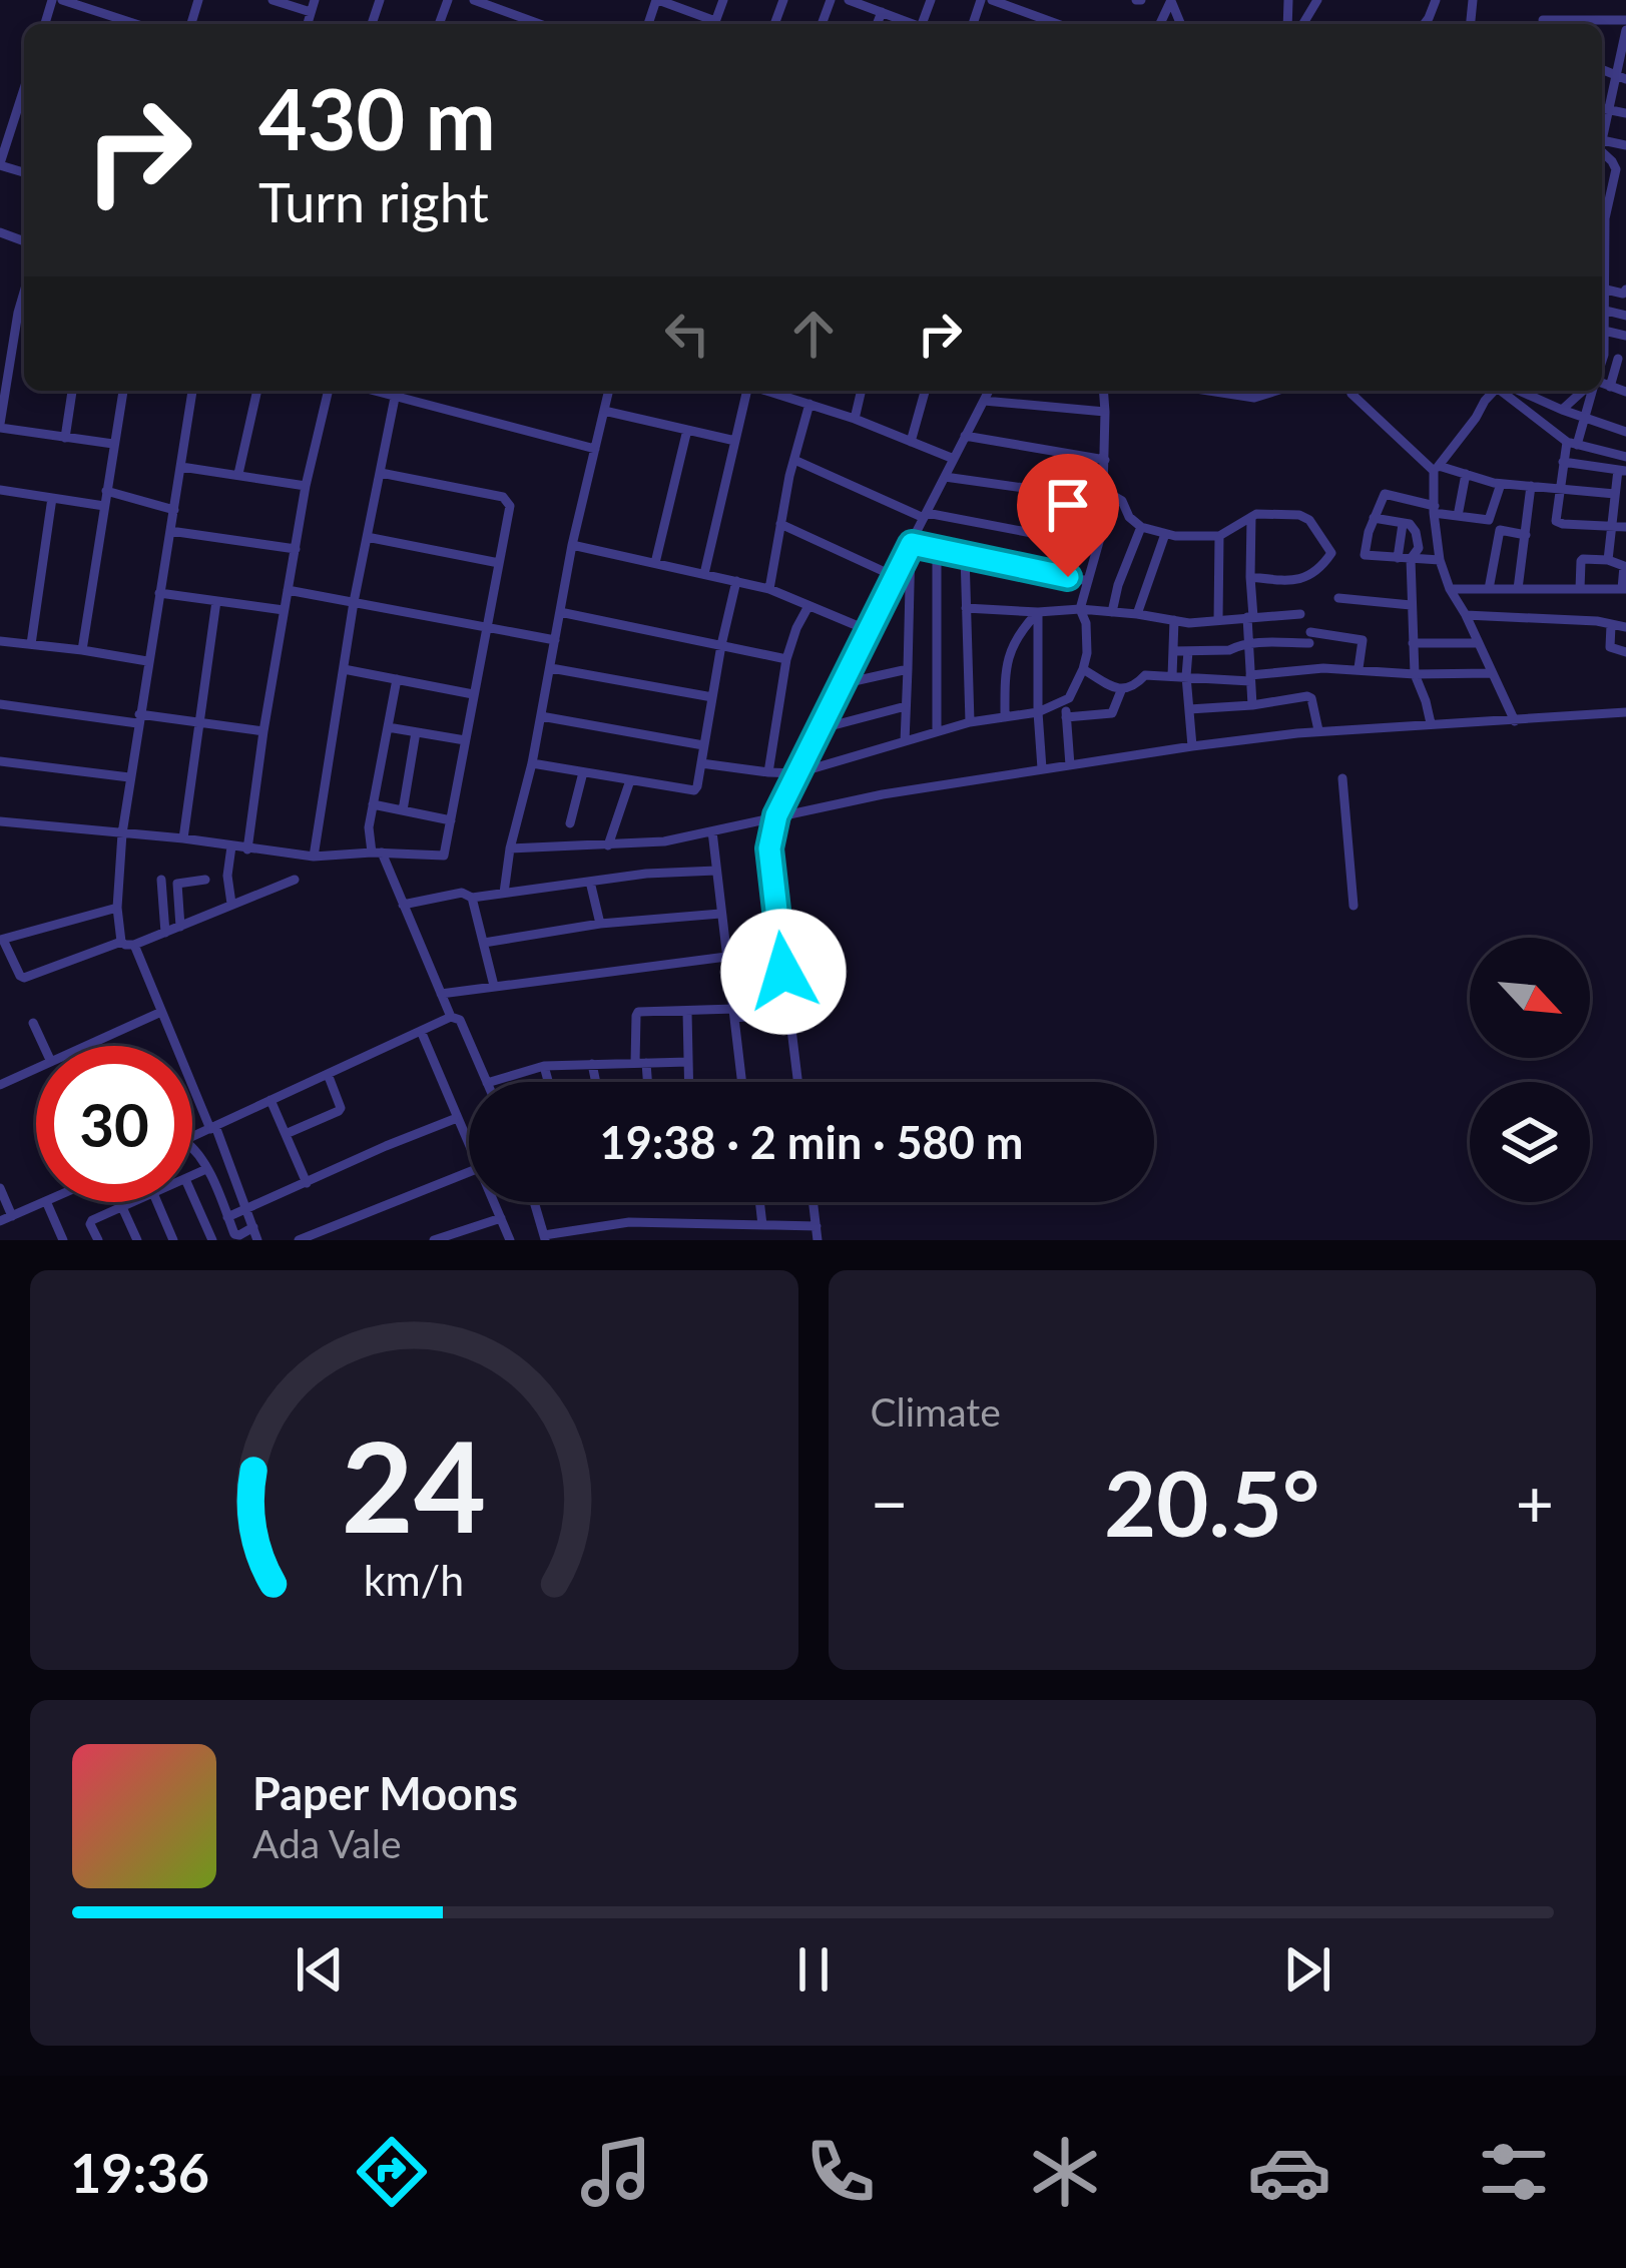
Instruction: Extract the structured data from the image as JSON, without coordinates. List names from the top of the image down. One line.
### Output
{"north":"bottom right","page":{"turn":["430 m","Turn right"],"limit":"30","trip":"19:38 · 2 min · 580 m","tile":"Climate","heat":["−","20.5°","+"],"song":["Paper Moons","Ada Vale"],"tabs":"19:36","gauge":["24","km/h"]}}
